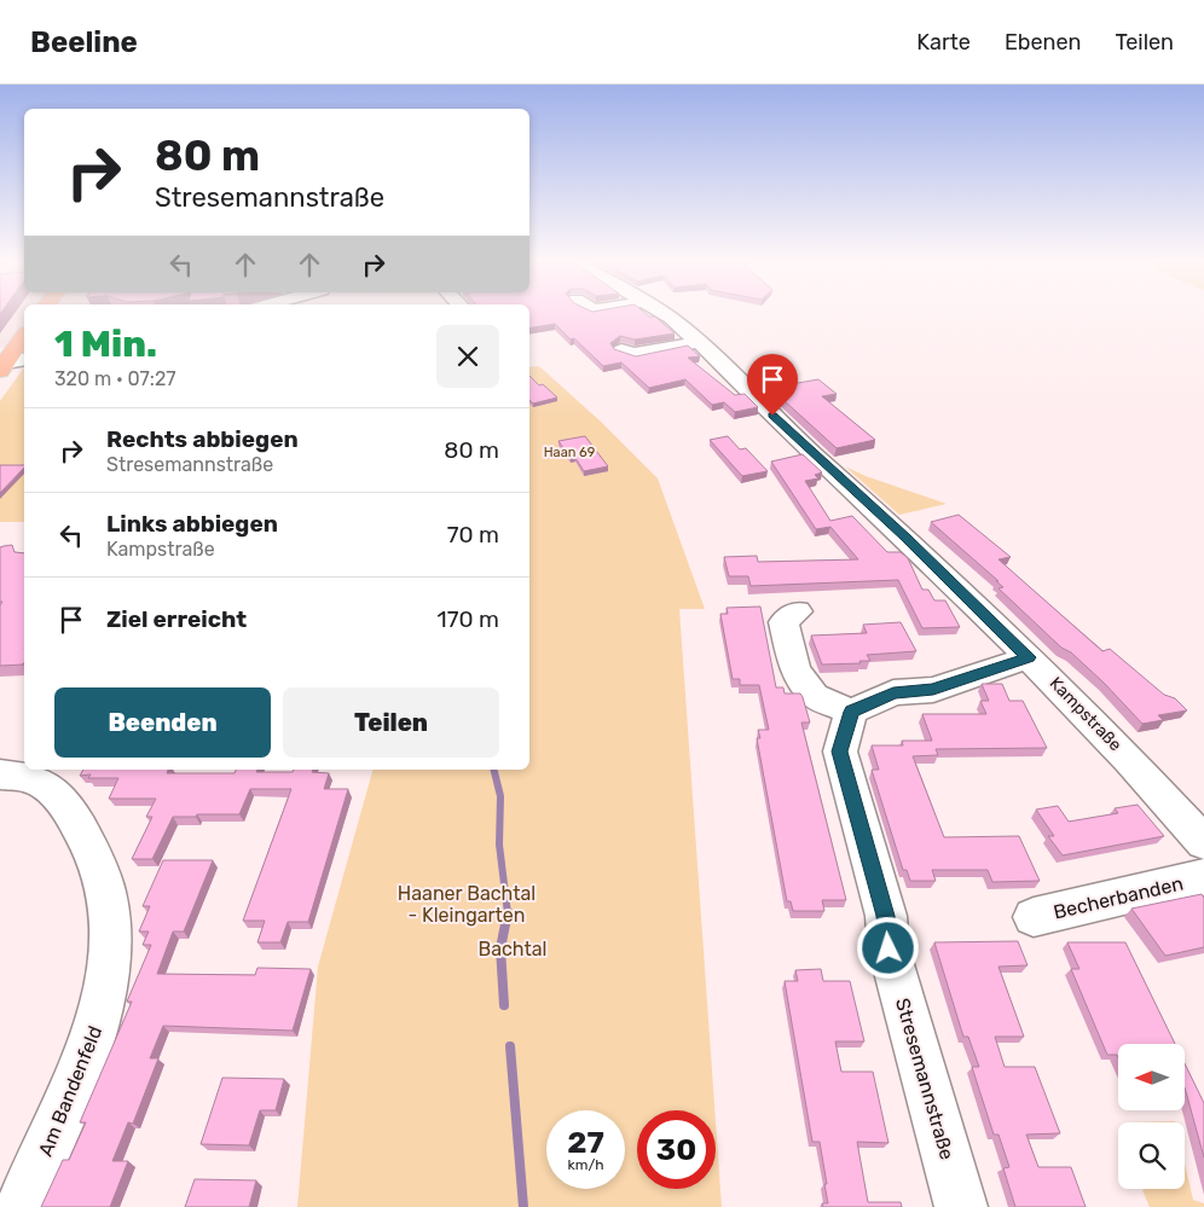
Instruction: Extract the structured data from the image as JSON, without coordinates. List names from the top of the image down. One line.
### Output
{"streets":{"street":["Kampstraße","Becherbanden","Stresemannstraße","Am Bandenfeld"]},"parks":["Haan 69","Haaner Bachtal - Kleingarten","Bachtal"],"north":"left","page":{"header":"Beeline","nav":["Karte","Ebenen","Teilen"],"turn":["80 m","Stresemannstraße"],"heading":["1 Min.","320 m · 07:27"],"list":[{"name":"Rechts abbiegen","note":"Stresemannstraße","value":"80 m"},{"name":"Links abbiegen","note":"Kampstraße","value":"70 m"},{"name":"Ziel erreicht","value":"170 m"}],"buttons":["Beenden","Teilen"],"speed":"27 km/h","limit":"30"}}
